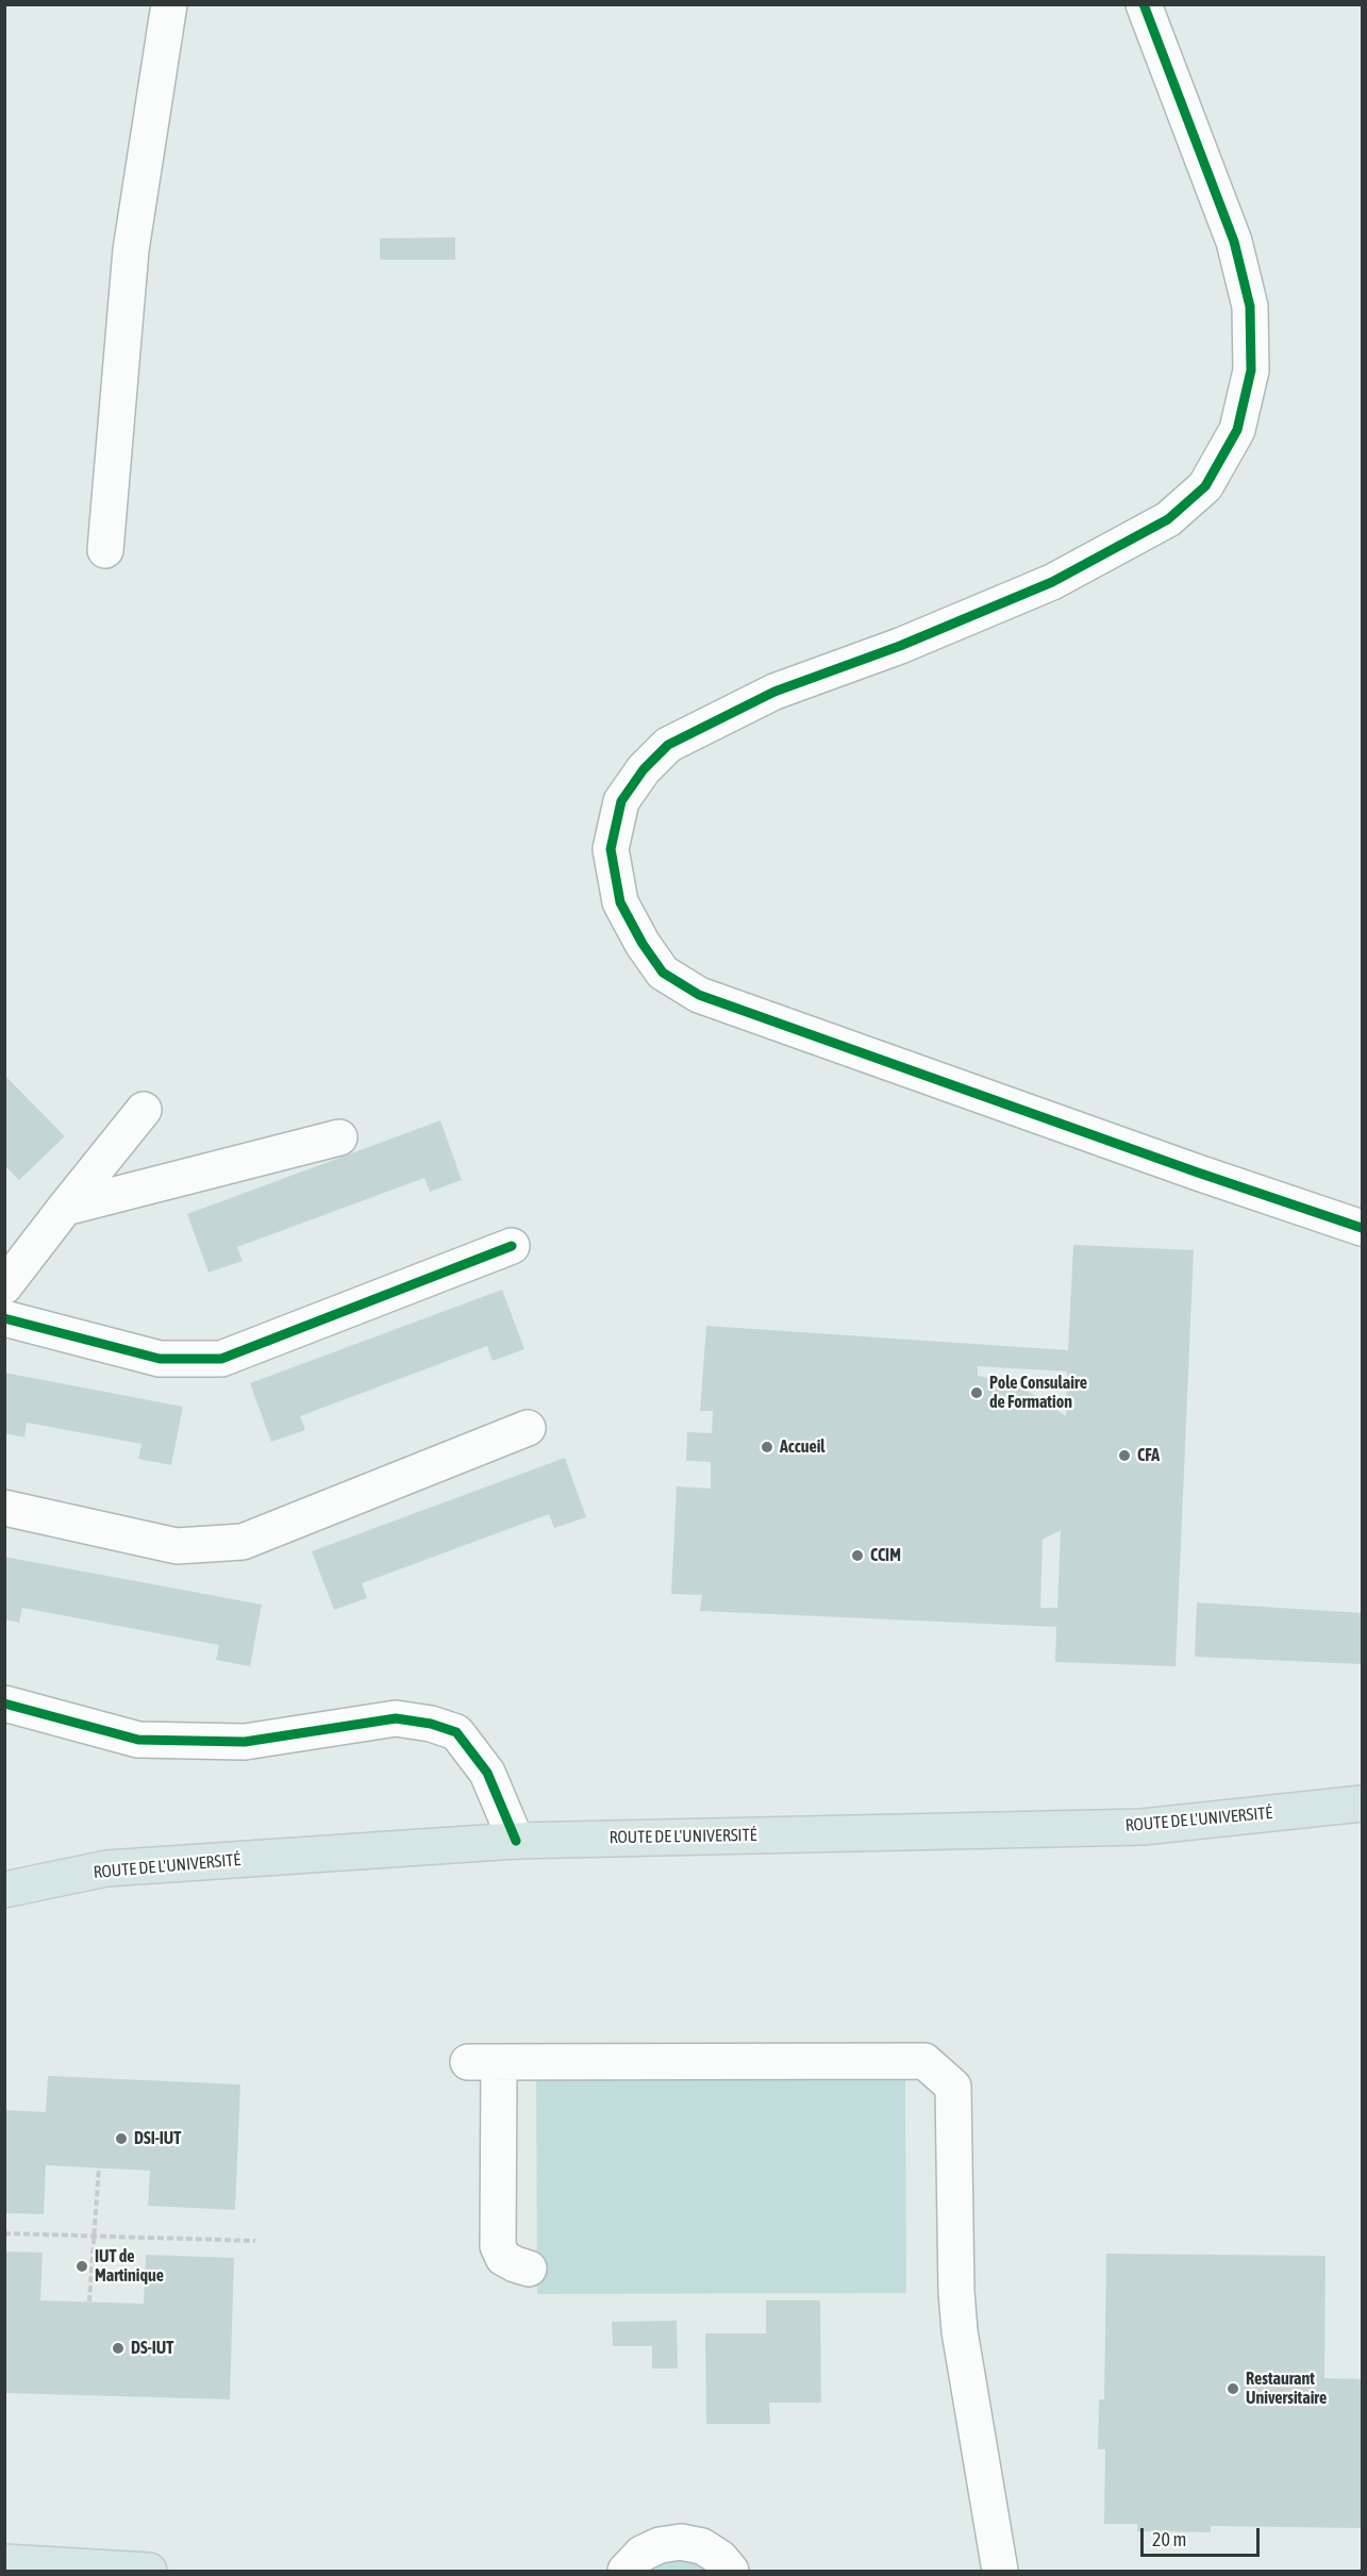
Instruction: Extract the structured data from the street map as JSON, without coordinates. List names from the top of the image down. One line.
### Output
{"streets":{"main road":["ROUTE DE L'UNIVERSITÉ"]},"places":["Pole Consulaire de Formation","Accueil","CFA","CCIM","DSI-IUT","IUT de Martinique","DS-IUT","Restaurant Universitaire"],"scale_bar":"20 m"}
